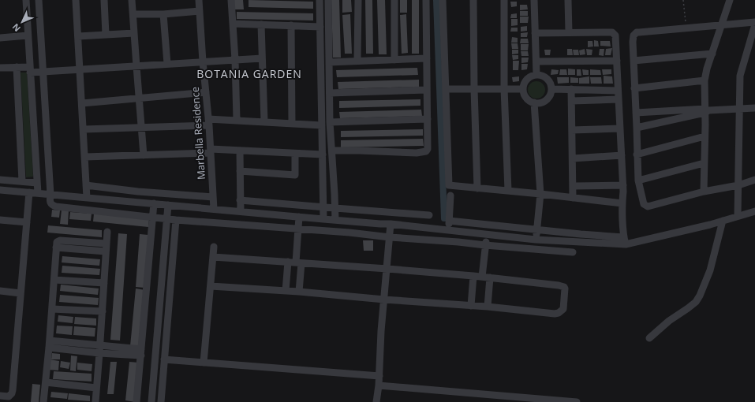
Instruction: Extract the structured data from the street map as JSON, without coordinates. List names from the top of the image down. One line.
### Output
{"streets":{"street":["Marbella Residence"]},"districts":["BOTANIA GARDEN"],"north":"bottom left"}
